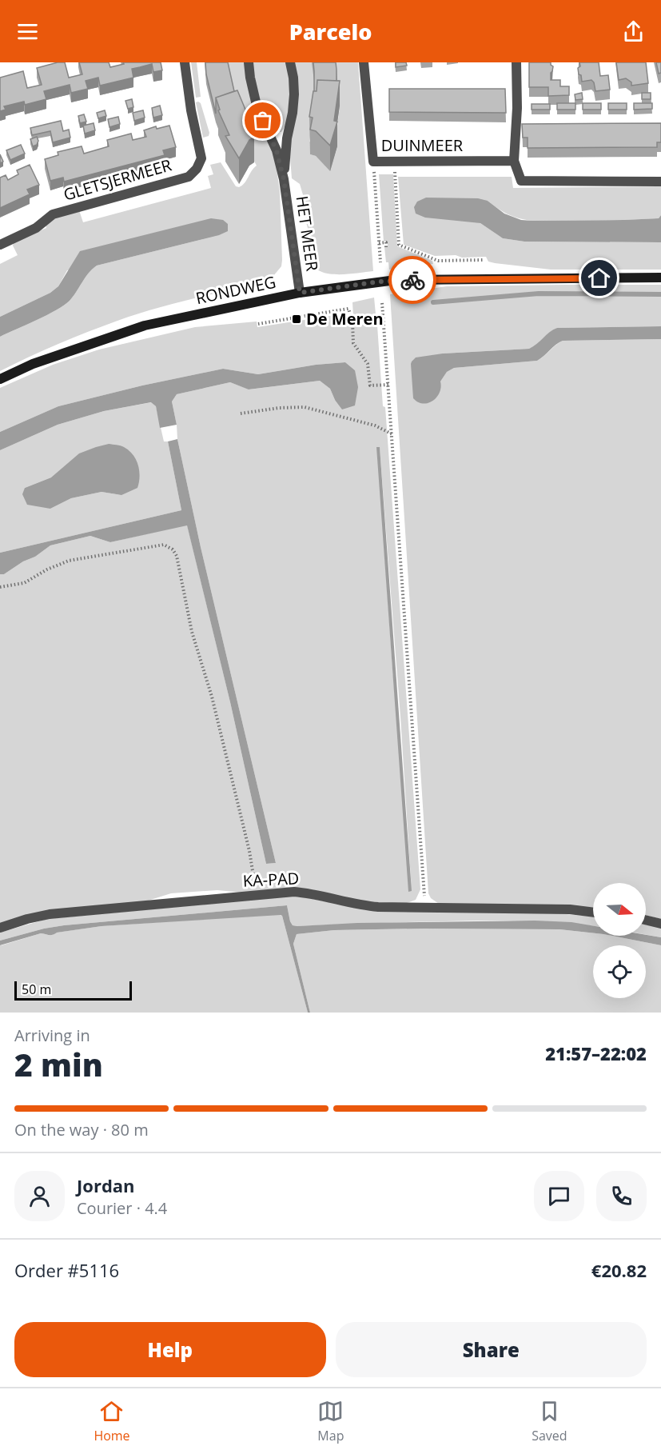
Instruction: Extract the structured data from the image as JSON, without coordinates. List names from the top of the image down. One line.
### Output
{"streets":{"main road":["RONDWEG"],"street":["DUINMEER","GLETSJERMEER","HET MEER","KA-PAD"]},"crossings":[["HET MEER","RONDWEG"]],"places":{"transit":["De Meren"]},"scale_bar":"50 m","north":"right","page":{"header":"Parcelo","scale":"50 m","heading":["2 min","Arriving in","21:57–22:02"],"panel":["Jordan","Courier · 4.4","Order #5116","€20.82"],"bar":"On the way · 80 m","buttons":["Help","Share"],"tabs":["Home","Map","Saved"]}}
